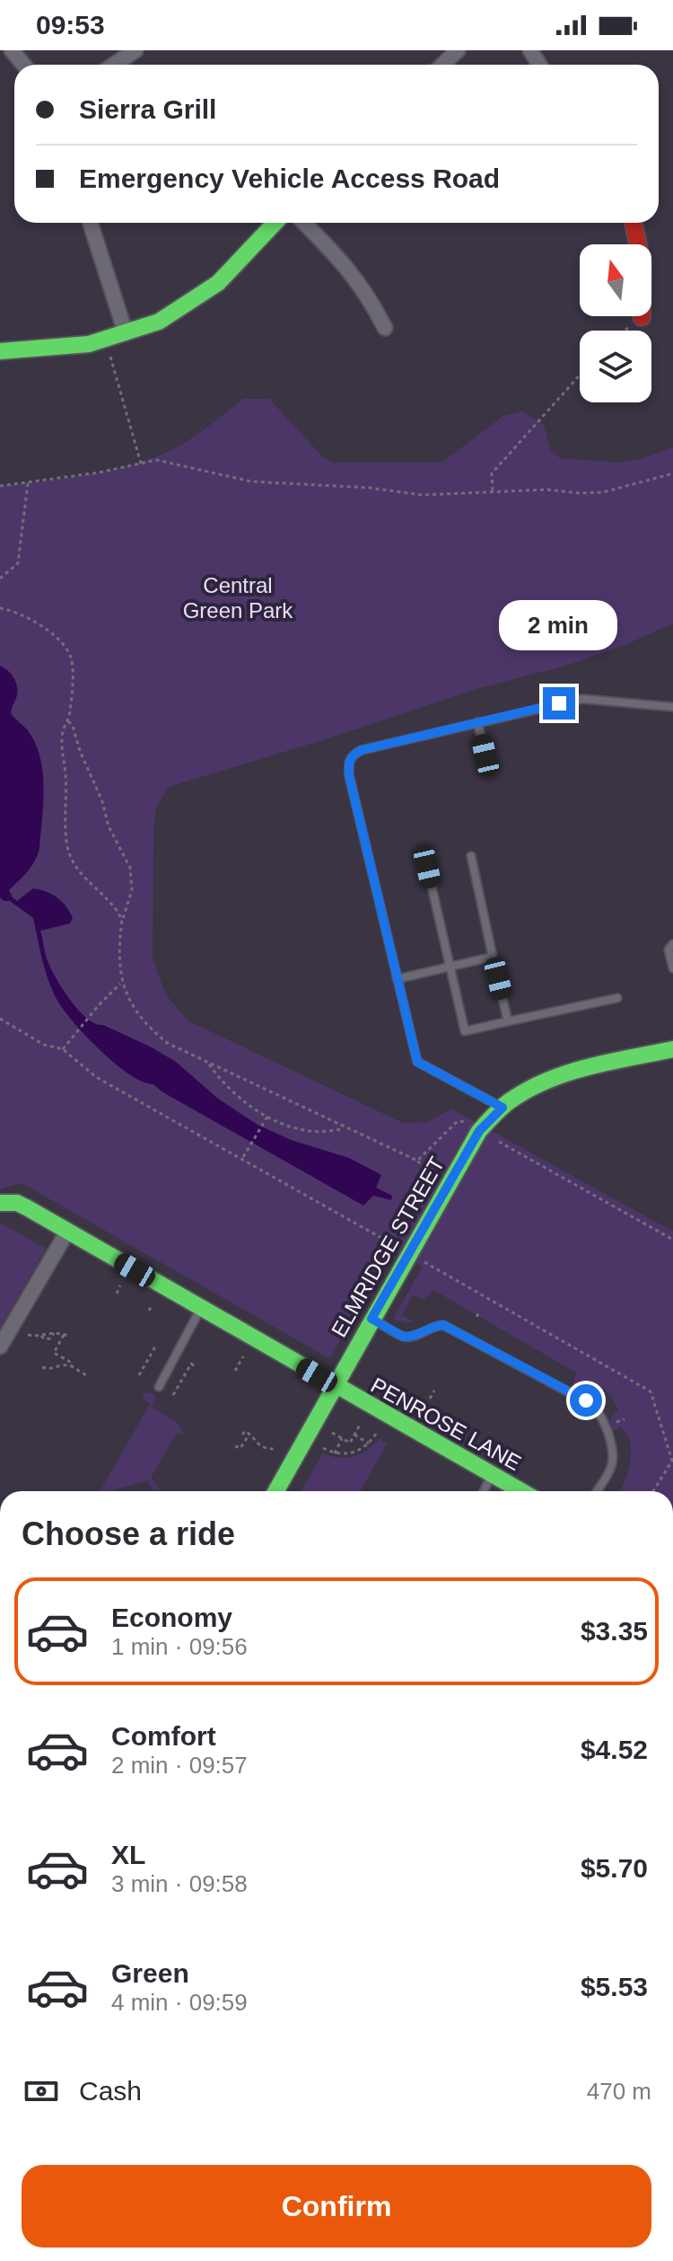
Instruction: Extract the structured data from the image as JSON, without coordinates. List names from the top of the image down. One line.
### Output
{"streets":{"street":["ELMRIDGE STREET","PENROSE LANE"]},"crossings":[["ELMRIDGE STREET","PENROSE LANE"]],"parks":["Central Green Park"],"north":"top","page":{"status":"09:53","banner":["Sierra Grill","Emergency Vehicle Access Road"],"bubble":"2 min","heading":"Choose a ride","list":[{"name":"Economy","note":"1 min · 09:56","value":"$3.35"},{"name":"Comfort","note":"2 min · 09:57","value":"$4.52"},{"name":"XL","note":"3 min · 09:58","value":"$5.70"},{"name":"Green","note":"4 min · 09:59","value":"$5.53"}],"pay":["Cash","470 m"],"buttons":"Confirm"}}
